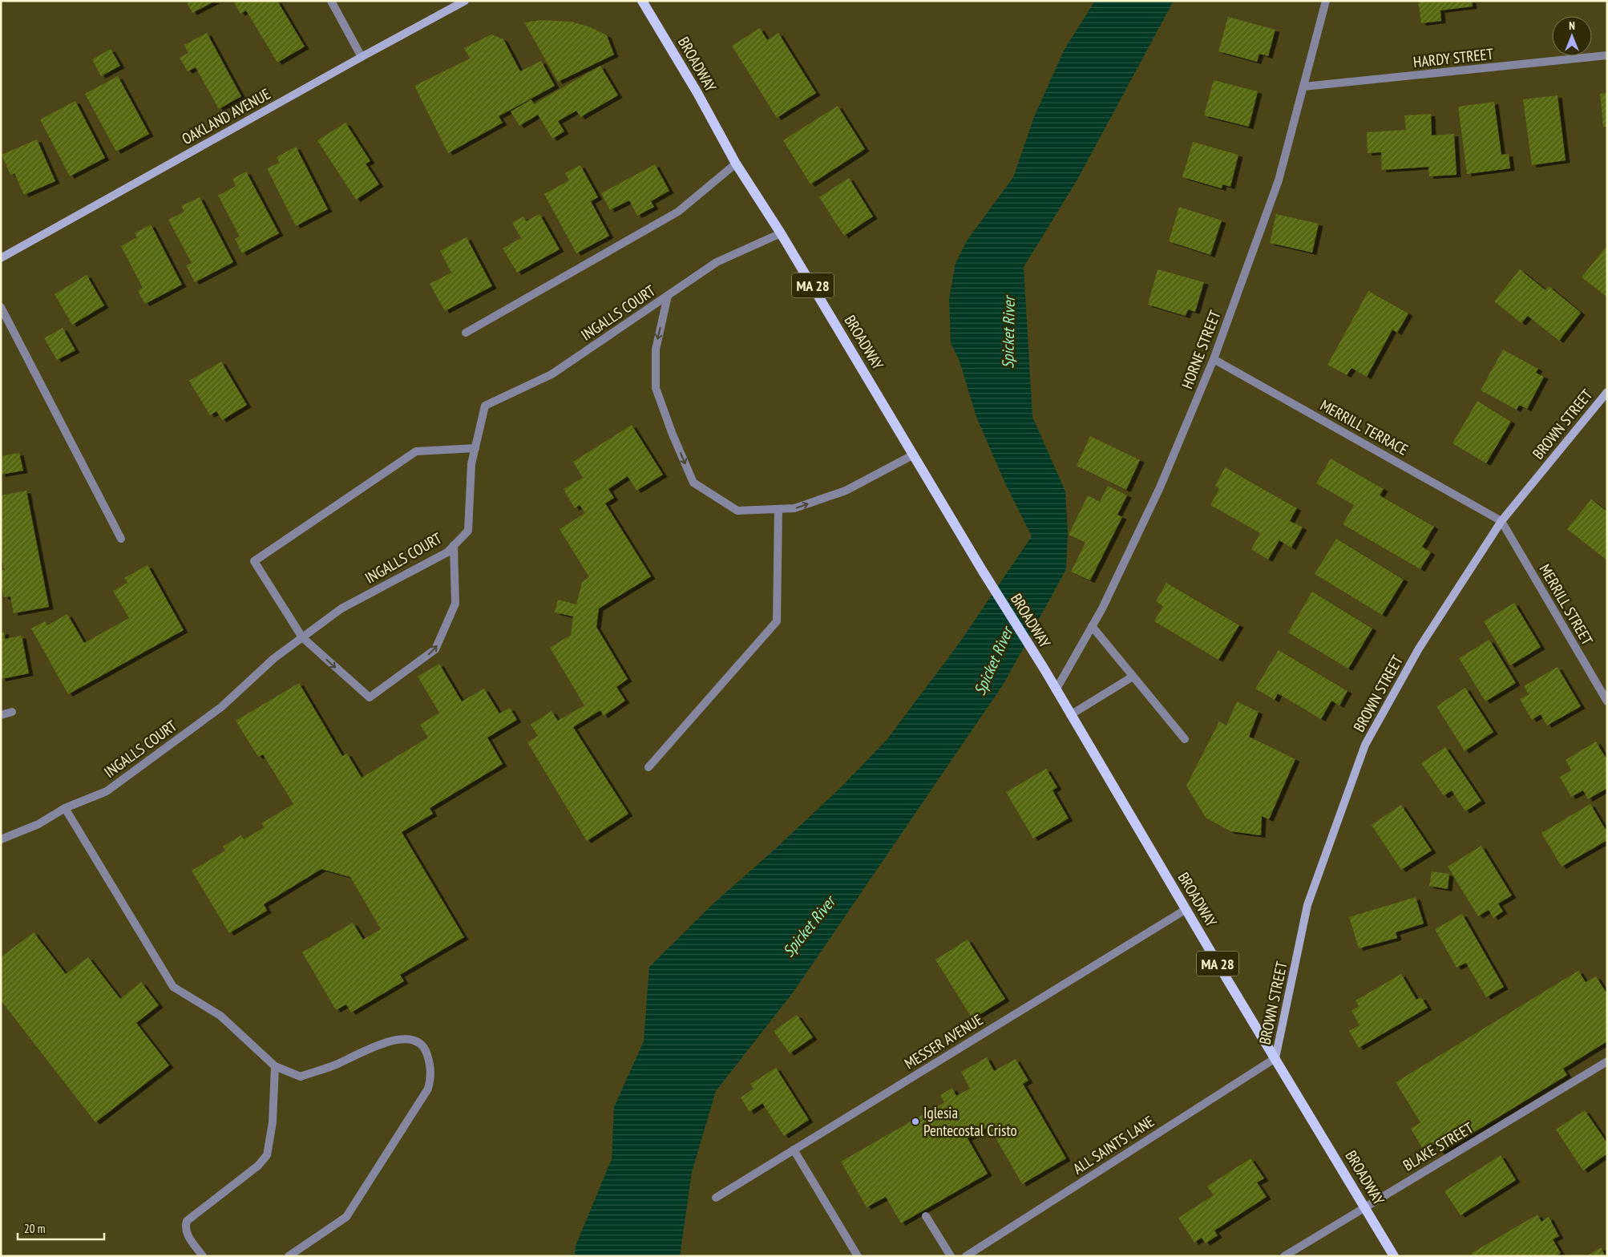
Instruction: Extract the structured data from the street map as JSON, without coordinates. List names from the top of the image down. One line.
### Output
{"streets":{"main road":["BROADWAY","MA 28"],"street":["HARDY STREET","OAKLAND AVENUE","INGALLS COURT","HORNE STREET","BROWN STREET","MERRILL TERRACE","MERRILL STREET","MESSER AVENUE","ALL SAINTS LANE","BLAKE STREET"]},"crossings":[["HARDY STREET","HORNE STREET"],["BROADWAY","INGALLS COURT"],["BROADWAY","HORNE STREET"],["BROADWAY","BROWN STREET"],["BROADWAY","MESSER AVENUE"],["BROADWAY","ALL SAINTS LANE"],["BROADWAY","BLAKE STREET"],["HORNE STREET","MERRILL TERRACE"],["BROWN STREET","MERRILL TERRACE"],["BROWN STREET","MERRILL STREET"],["BROWN STREET","ALL SAINTS LANE"],["MERRILL TERRACE","MERRILL STREET"]],"water":["Spicket River"],"places":["Iglesia Pentecostal Cristo"],"scale_bar":"20 m","north":"top"}
